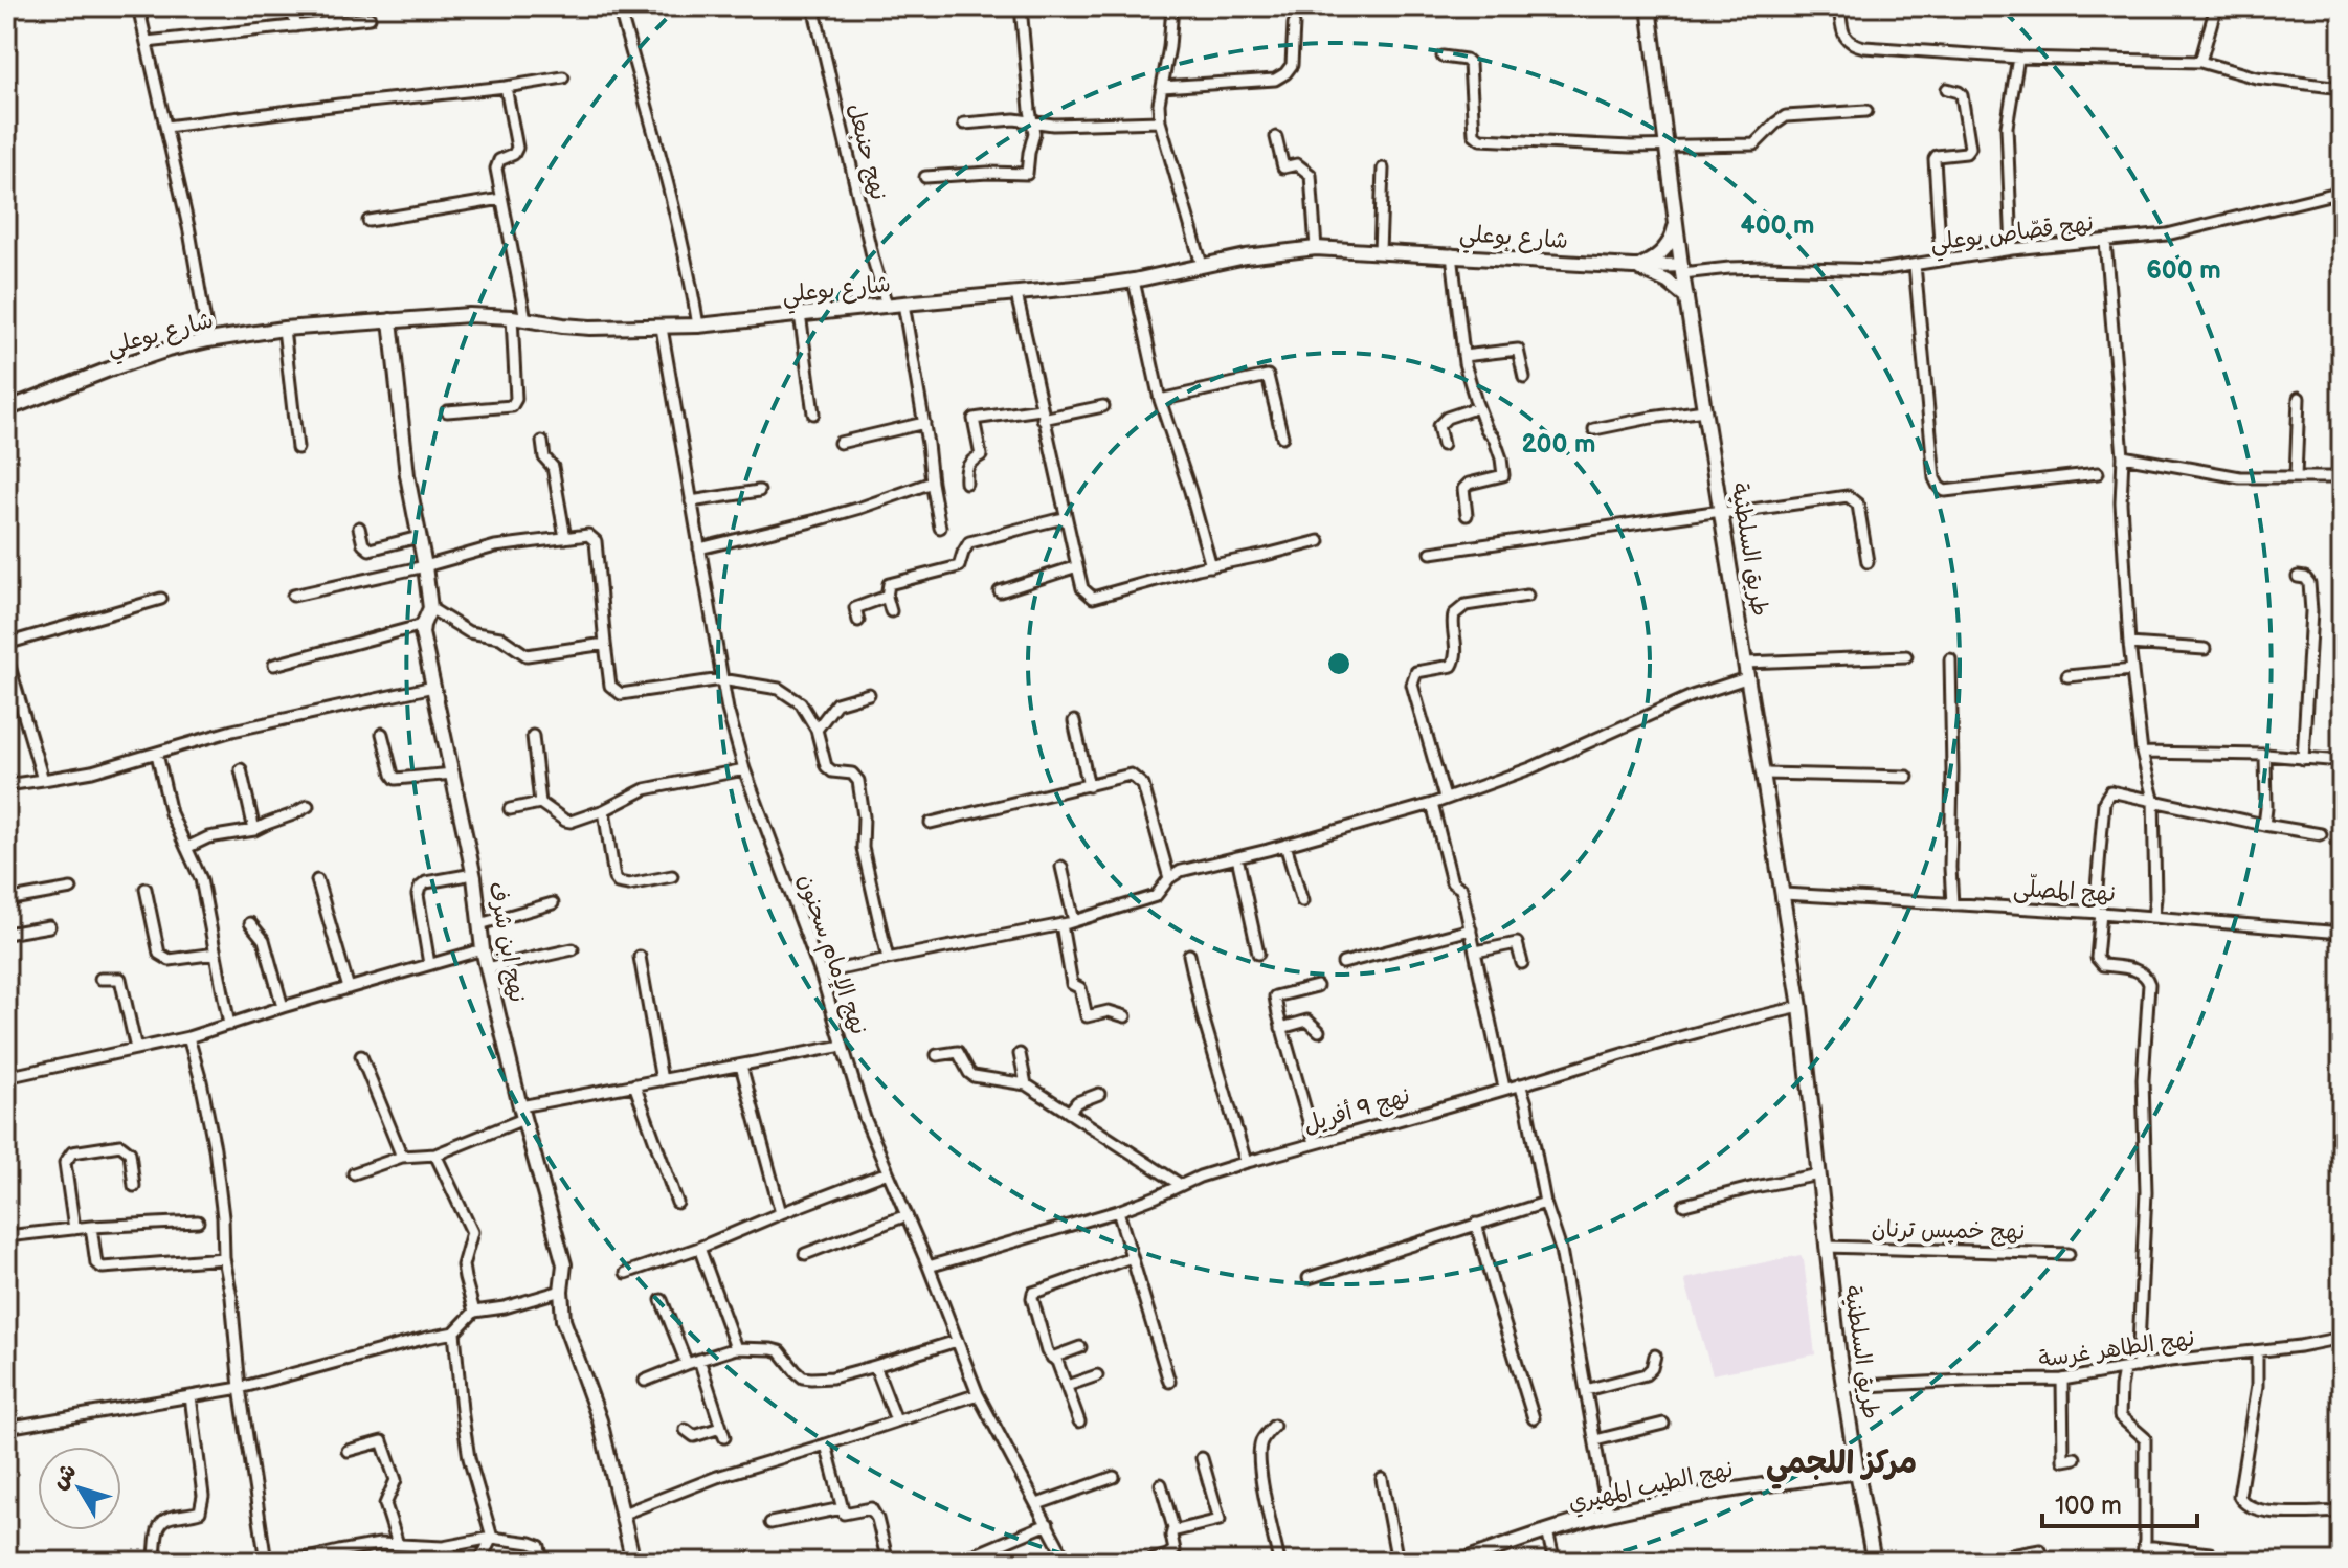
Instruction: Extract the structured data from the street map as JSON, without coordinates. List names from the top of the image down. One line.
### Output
{"streets":{"street":["نهج حنبعل","نهج قصّاص بوعلي","شارع بوعلي","طريق السلطنية","نهج المصلّى","نهج ابن شرف","نهج الإمام سحنون","نهج 9 أفريل","نهج خميس ترنان","نهج الطاهر غرسة","نهج الطيب المهيري"]},"crossings":[["نهج حنبعل","شارع بوعلي"],["نهج قصّاص بوعلي","شارع بوعلي"],["نهج قصّاص بوعلي","طريق السلطنية"],["شارع بوعلي","طريق السلطنية"],["شارع بوعلي","نهج الإمام سحنون"],["طريق السلطنية","نهج المصلّى"],["طريق السلطنية","نهج 9 أفريل"],["طريق السلطنية","نهج خميس ترنان"],["طريق السلطنية","نهج الطاهر غرسة"],["طريق السلطنية","نهج الطيب المهيري"],["نهج الإمام سحنون","نهج 9 أفريل"]],"districts":["مركز اللجمي"],"scale_bar":"100 m","north":"top left","rings":["400 m","600 m","200 m"]}
